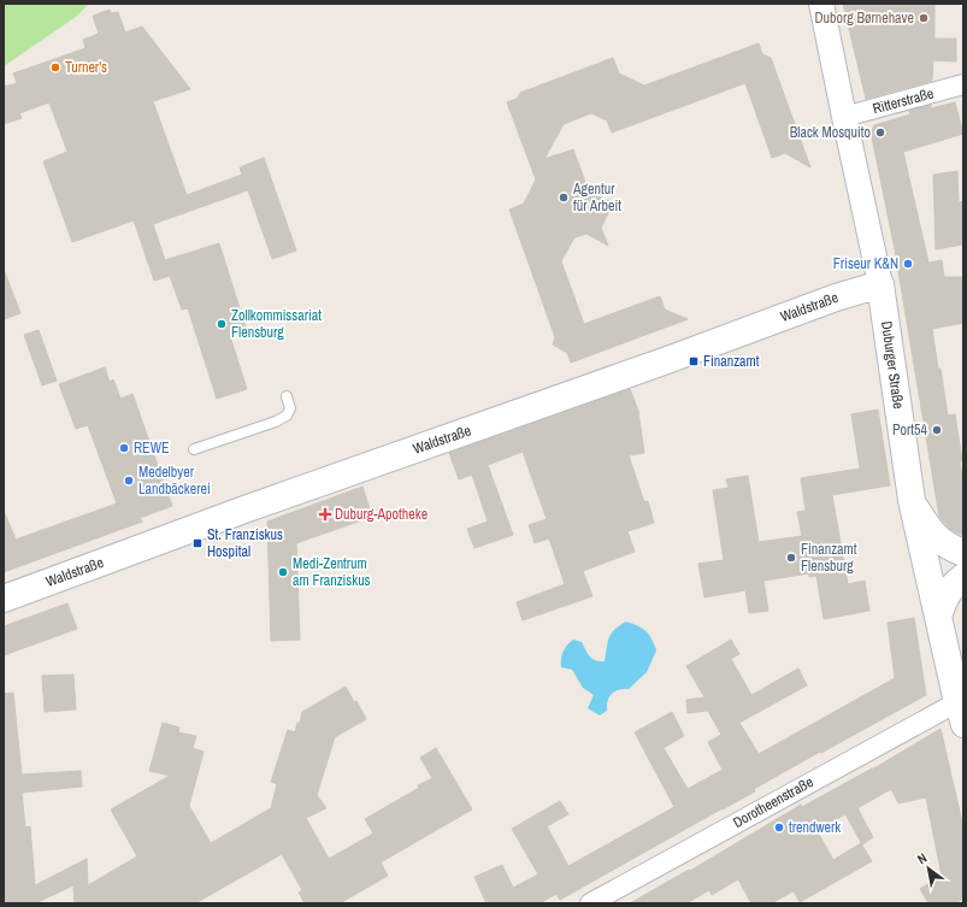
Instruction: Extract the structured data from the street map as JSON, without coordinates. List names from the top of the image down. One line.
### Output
{"streets":{"main road":["Waldstraße","Duburger Straße"],"street":["Ritterstraße","Dorotheenstraße"]},"crossings":[["Ritterstraße","Duburger Straße"],["Waldstraße","Duburger Straße"],["Duburger Straße","Dorotheenstraße"]],"places":{"other":["Duborg Børnehave","Turner's","Black Mosquito","Agentur für Arbeit","Friseur K&N","Zollkommissariat Flensburg","Port54","REWE","Medelbyer Landbäckerei","Finanzamt Flensburg","Medi-Zentrum am Franziskus","trendwerk"],"transit":["Finanzamt","St. Franziskus Hospital"],"health":["Duburg-Apotheke"]},"north":"top left"}
